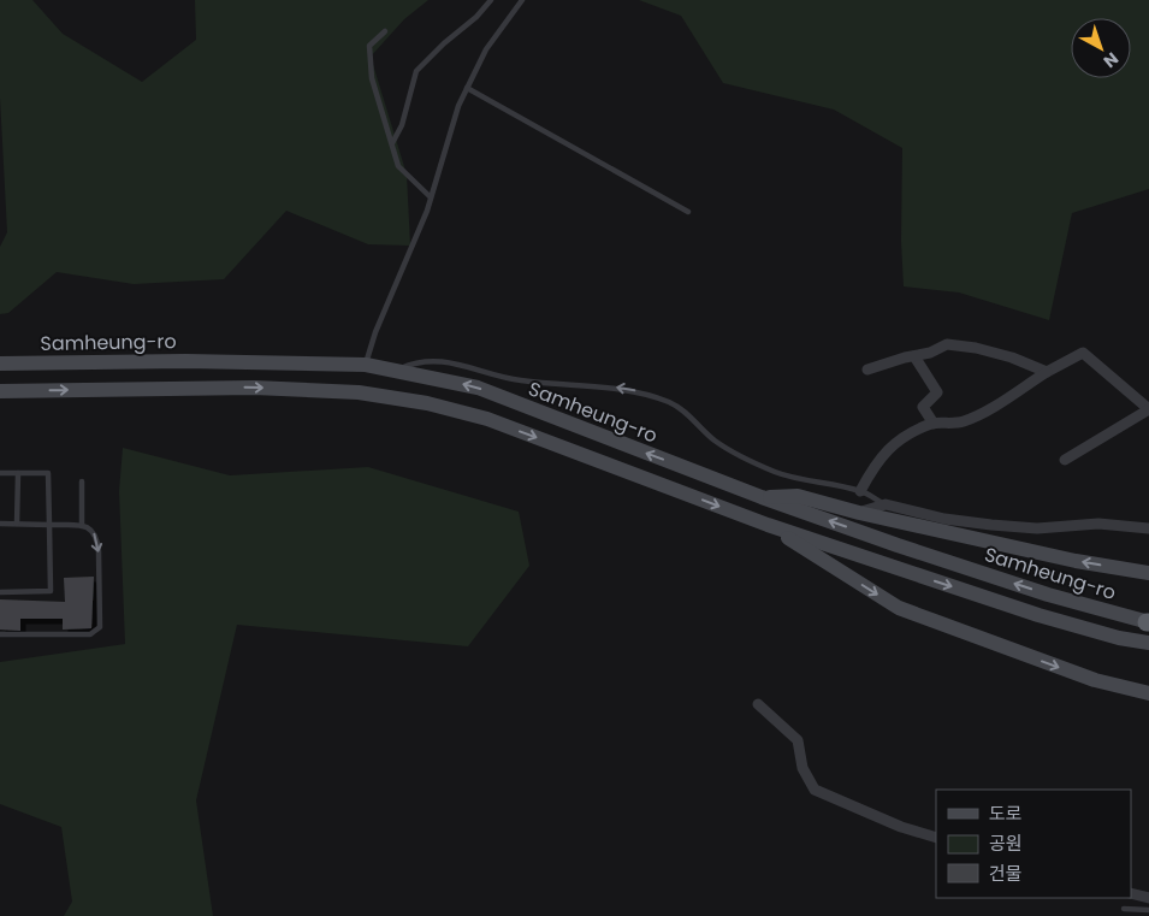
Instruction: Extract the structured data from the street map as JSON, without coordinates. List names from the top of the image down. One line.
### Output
{"streets":{"main road":["Samheung-ro"]},"legend":["도로","공원","건물"],"north":"bottom right"}
